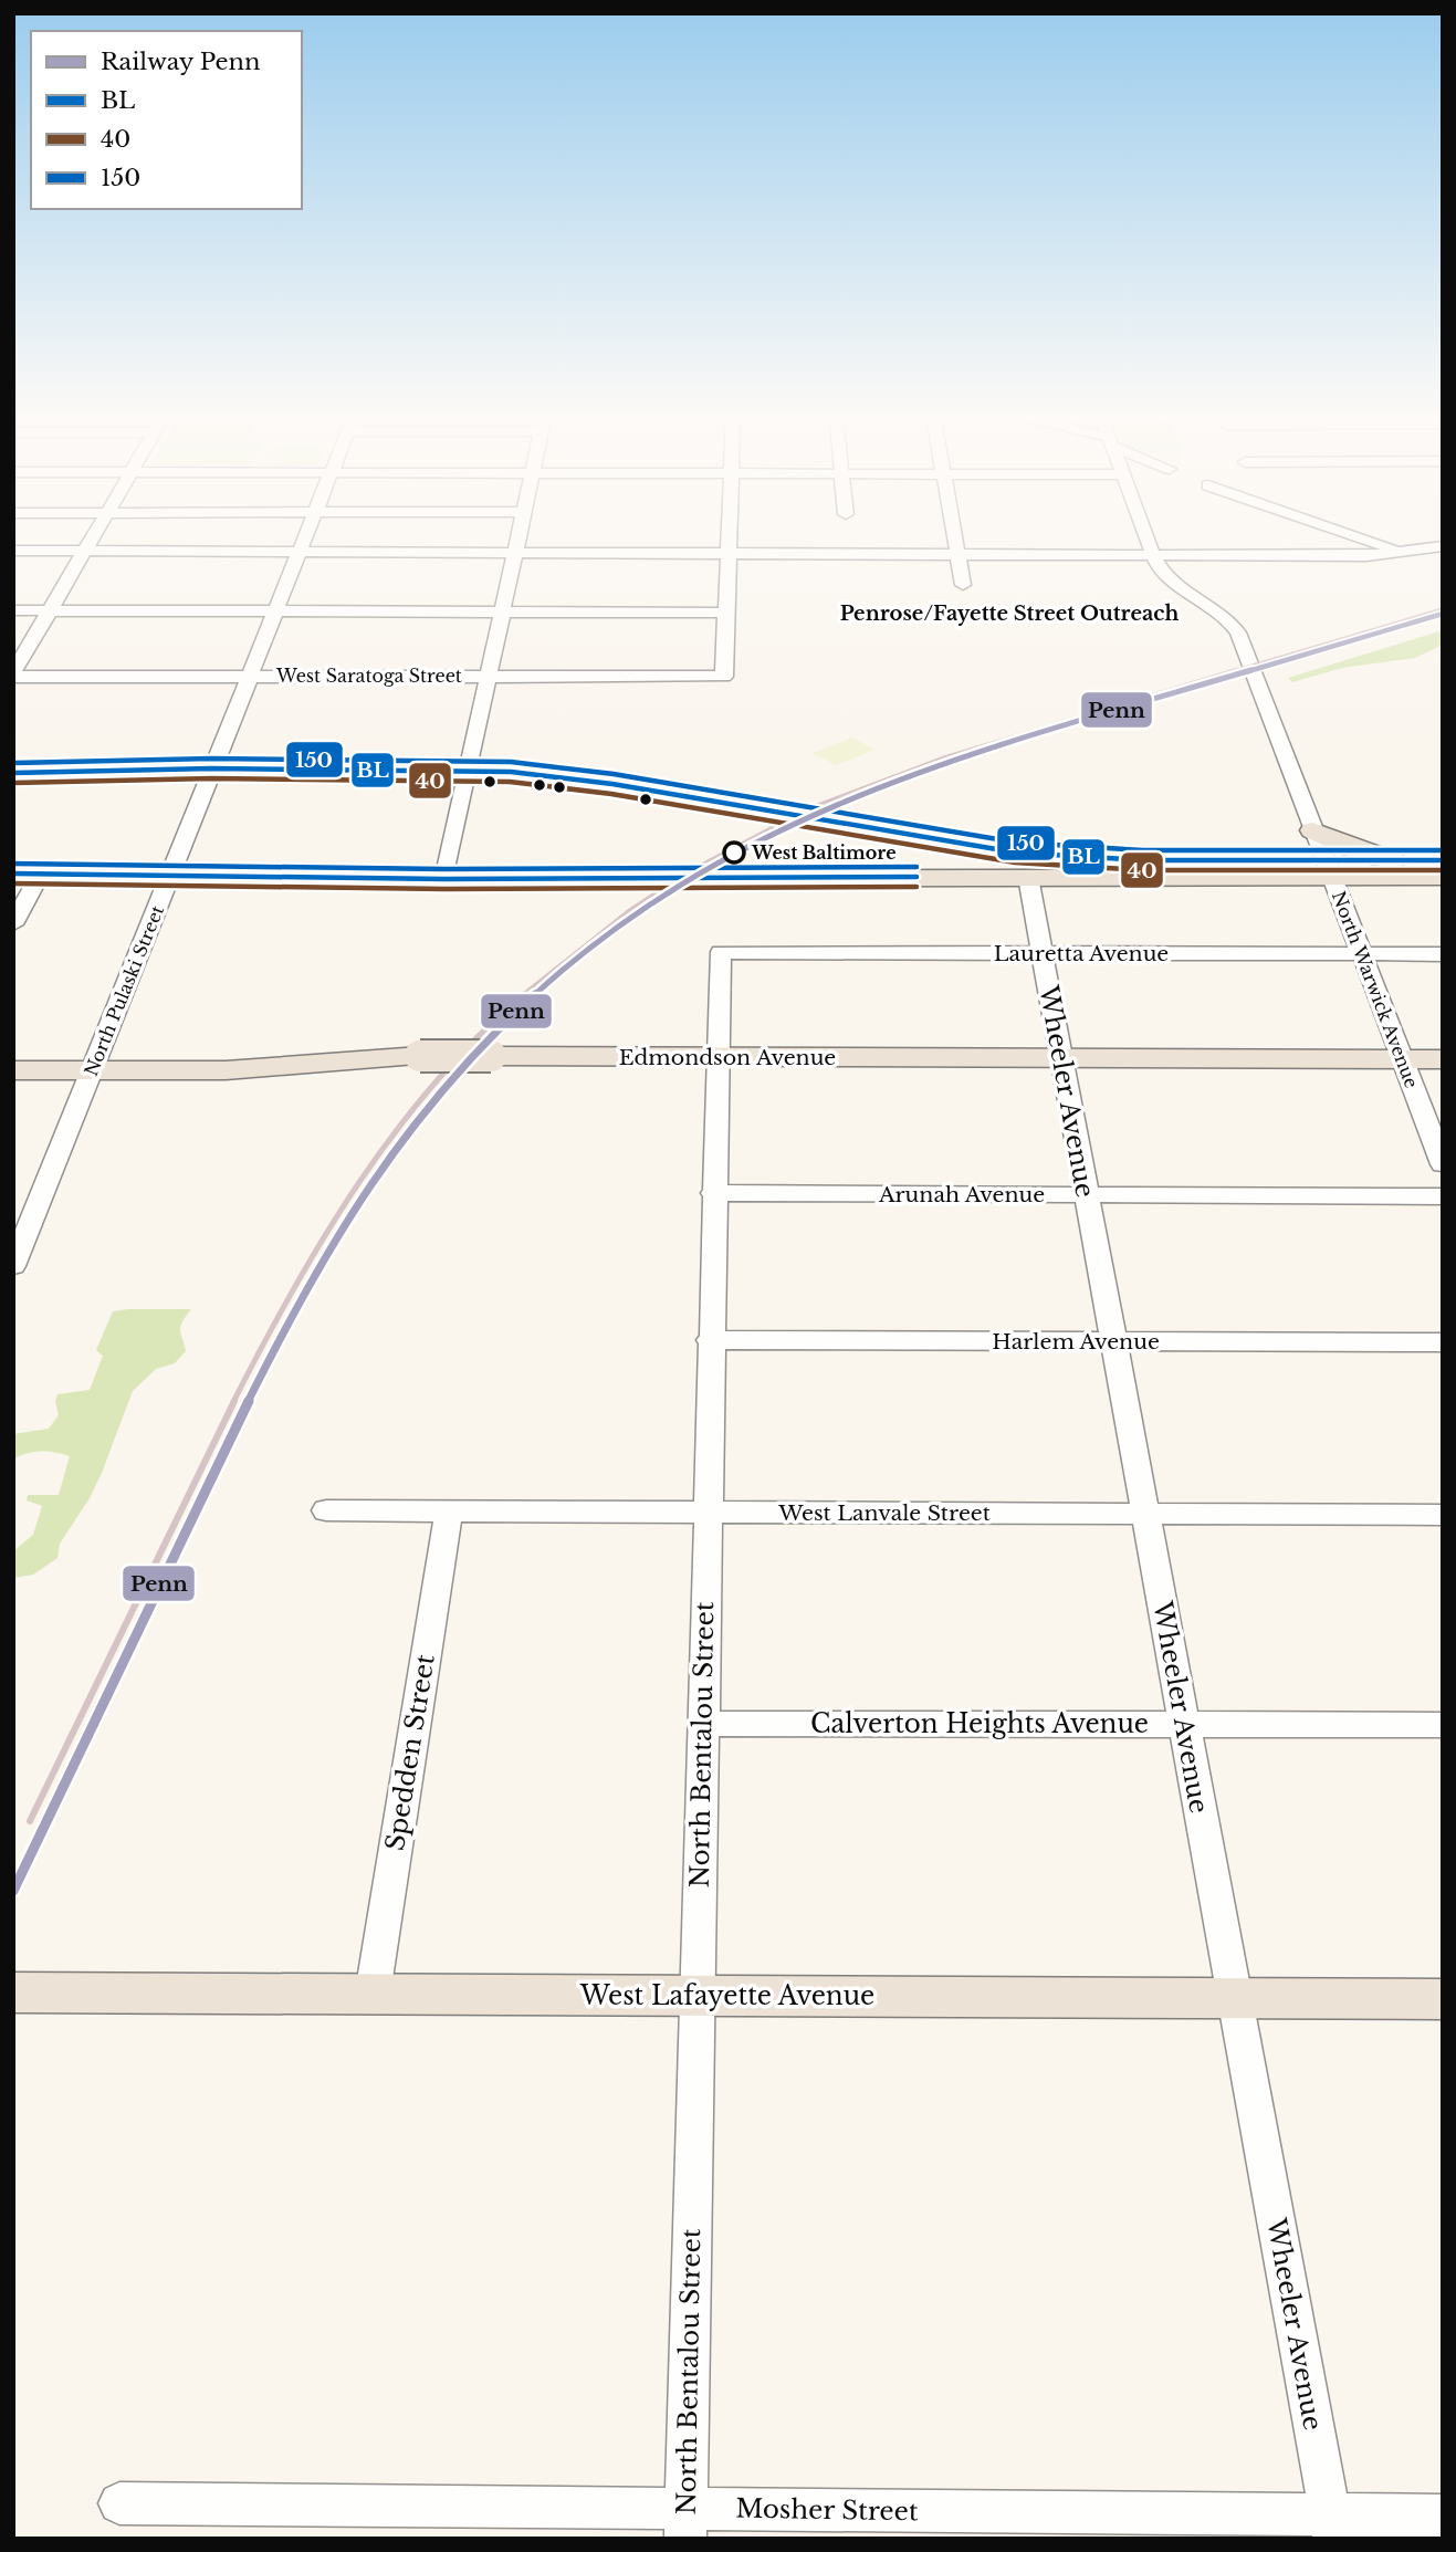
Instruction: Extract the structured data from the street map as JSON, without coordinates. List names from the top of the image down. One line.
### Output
{"streets":{"main road":["Edmondson Avenue","West Lafayette Avenue"],"street":["West Saratoga Street","Lauretta Avenue","North Warwick Avenue","North Pulaski Street","Wheeler Avenue","Arunah Avenue","Harlem Avenue","West Lanvale Street","Calverton Heights Avenue","North Bentalou Street","Spedden Street","Mosher Street"]},"crossings":[["West Saratoga Street","North Pulaski Street"],["Lauretta Avenue","North Warwick Avenue"],["Lauretta Avenue","Wheeler Avenue"],["Lauretta Avenue","North Bentalou Street"],["North Warwick Avenue","Edmondson Avenue"],["North Pulaski Street","Edmondson Avenue"],["Edmondson Avenue","Wheeler Avenue"],["Edmondson Avenue","North Bentalou Street"],["Wheeler Avenue","Arunah Avenue"],["Wheeler Avenue","Harlem Avenue"],["Wheeler Avenue","West Lanvale Street"],["Wheeler Avenue","Calverton Heights Avenue"],["Wheeler Avenue","West Lafayette Avenue"],["Wheeler Avenue","Mosher Street"],["Arunah Avenue","North Bentalou Street"],["Harlem Avenue","North Bentalou Street"],["West Lanvale Street","North Bentalou Street"],["West Lanvale Street","Spedden Street"],["Calverton Heights Avenue","North Bentalou Street"],["North Bentalou Street","West Lafayette Avenue"],["North Bentalou Street","Mosher Street"],["Spedden Street","West Lafayette Avenue"]],"districts":["Penrose/Fayette Street Outreach"],"places":["West Baltimore"],"lines":["rail line Penn","transit line 150","transit line BL","transit line 40"],"legend":["Railway Penn","BL","40","150"]}
